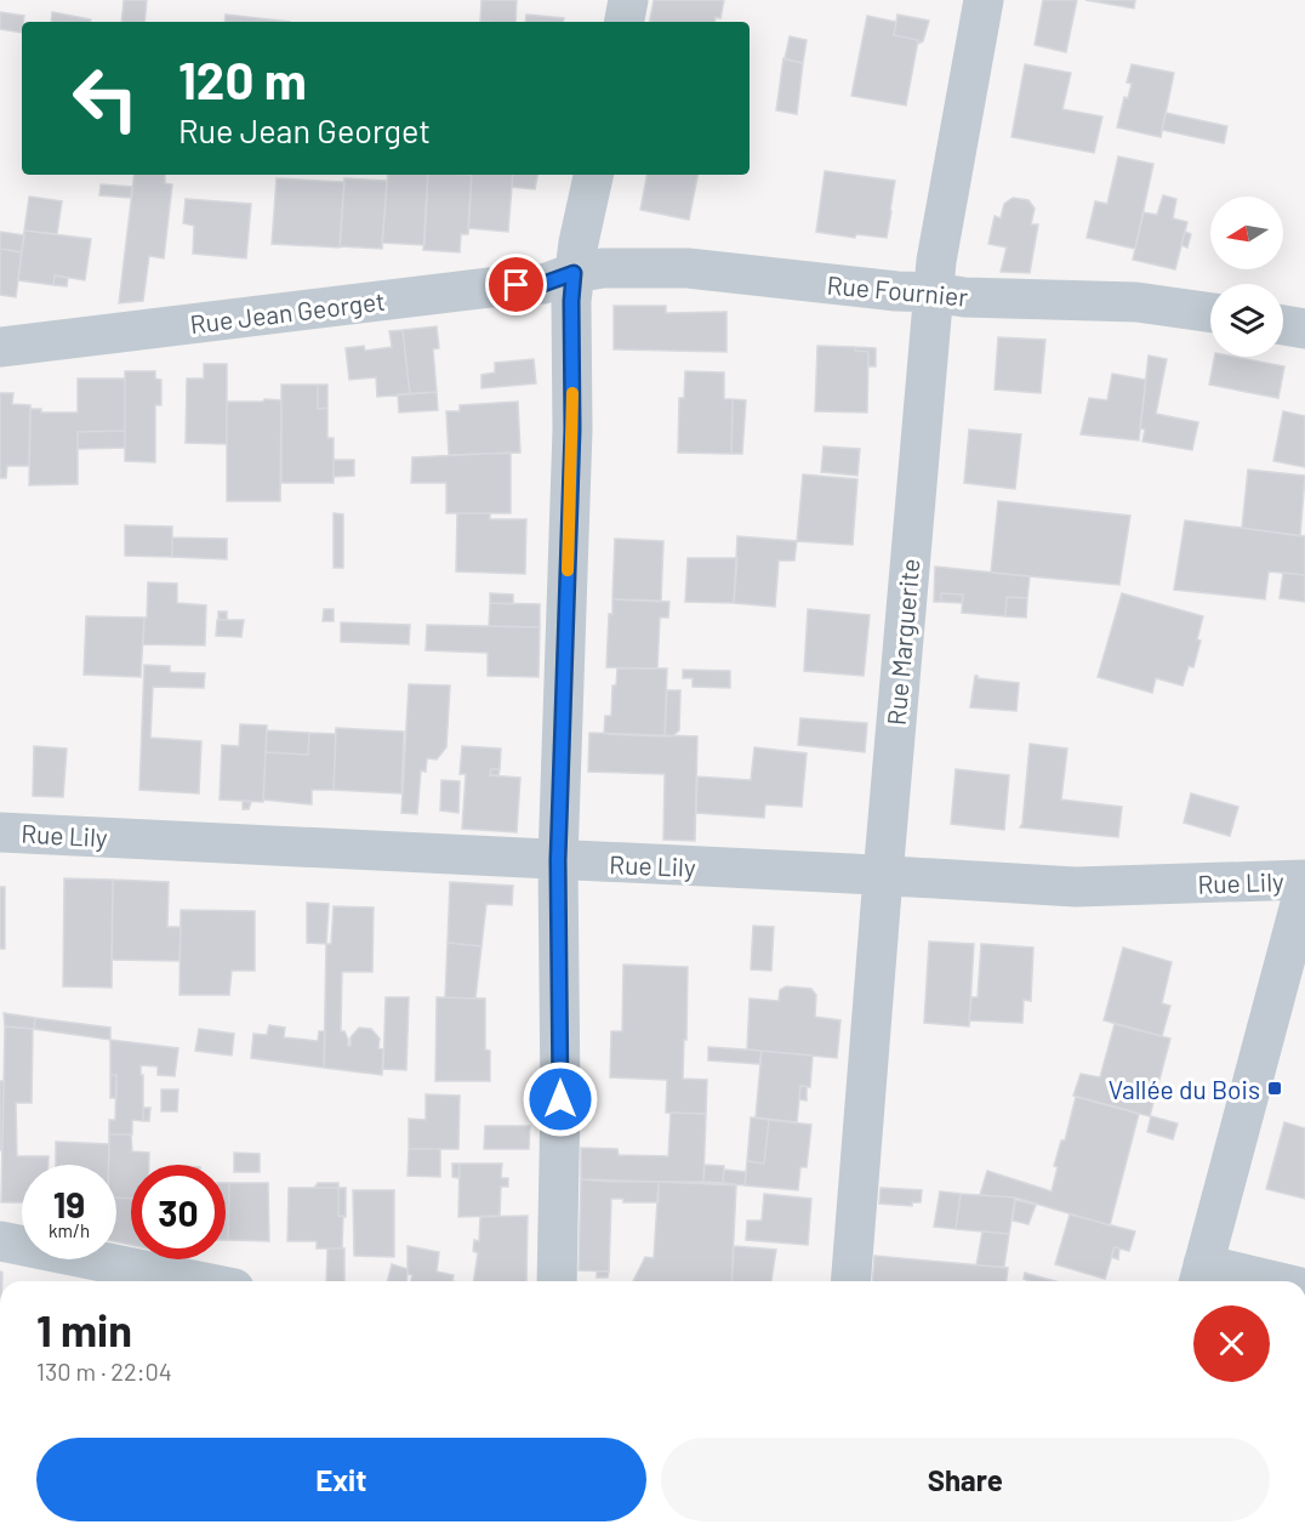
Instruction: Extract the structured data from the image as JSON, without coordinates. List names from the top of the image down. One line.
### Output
{"streets":{"street":["Rue Fournier","Rue Jean Georget","Rue Marguerite","Rue Lily"]},"crossings":[["Rue Fournier","Rue Jean Georget"],["Rue Fournier","Rue Marguerite"],["Rue Marguerite","Rue Lily"]],"places":{"transit":["Vallée du Bois"]},"north":"left","page":{"turn":["120 m","Rue Jean Georget"],"speed":"19 km/h","limit":"30","heading":["1 min","130 m · 22:04"],"buttons":["Exit","Share"]}}
